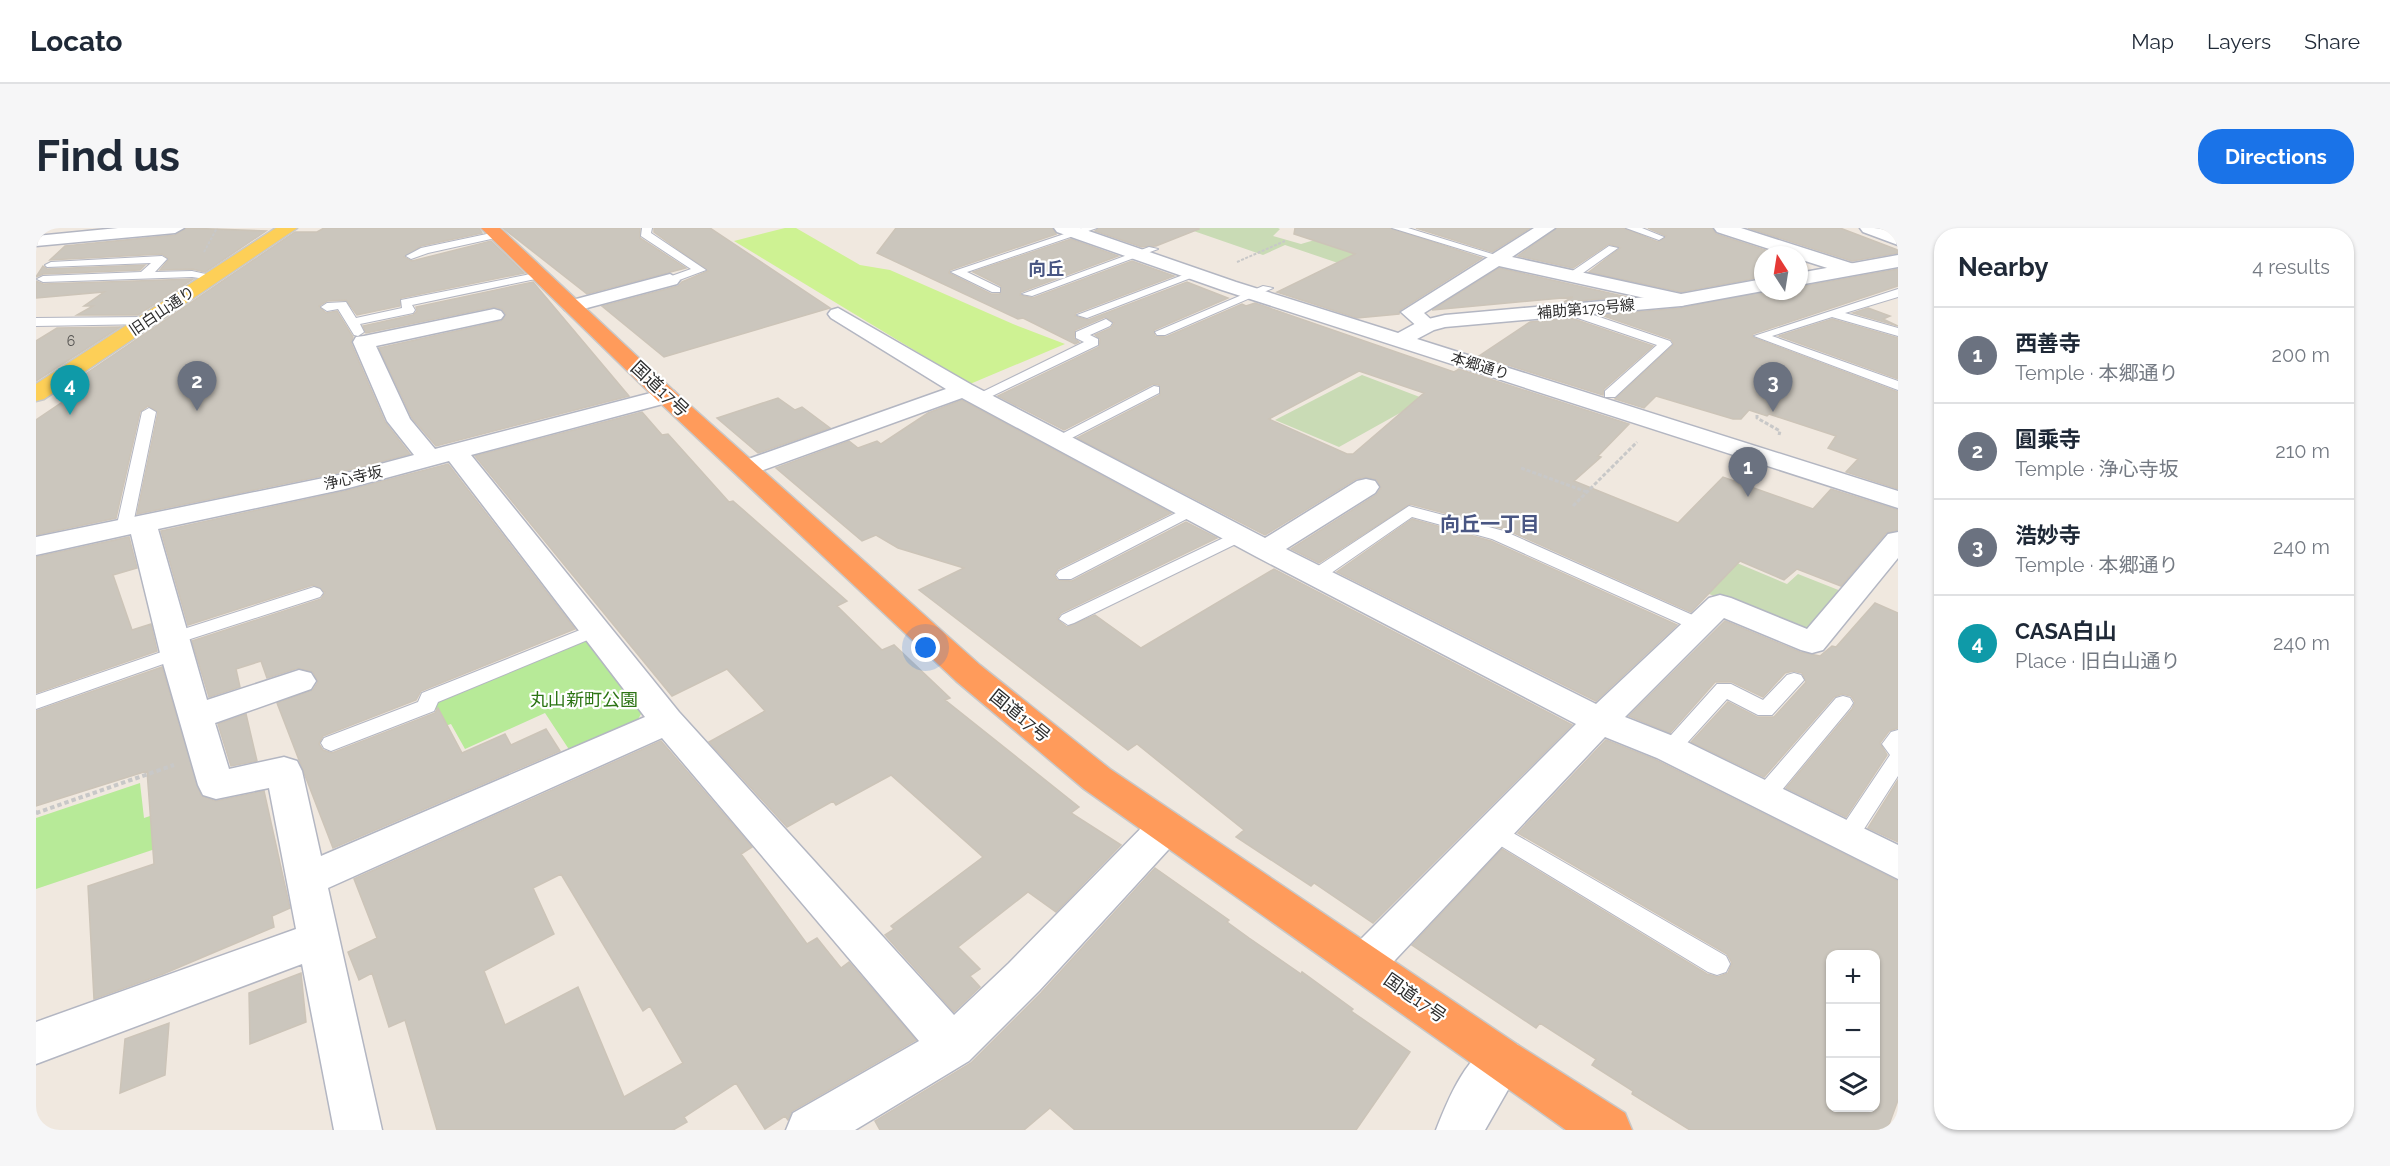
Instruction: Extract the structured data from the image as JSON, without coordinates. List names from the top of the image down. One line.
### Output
{"streets":{"highway":["国道17号"],"main road":["旧白山通り"],"street":["補助第179号線","本郷通り","浄心寺坂"]},"crossings":[["補助第179号線","本郷通り"],["国道17号","浄心寺坂"]],"districts":["向丘","向丘一丁目"],"parks":["丸山新町公園"],"house_numbers":["6"],"north":"top","page":{"header":"Locato","nav":["Map","Layers","Share"],"buttons":"Directions","title":"Find us","heading":["Nearby","4 results"],"list":[{"mark":"1","name":"西善寺","note":"Temple · 本郷通り","value":"200 m"},{"mark":"2","name":"圓乘寺","note":"Temple · 浄心寺坂","value":"210 m"},{"mark":"3","name":"浩妙寺","note":"Temple · 本郷通り","value":"240 m"},{"mark":"4","name":"CASA白山","note":"Place · 旧白山通り","value":"240 m"}],"pins":["2","3","4","1"],"map_buttons":["+","−"]}}
